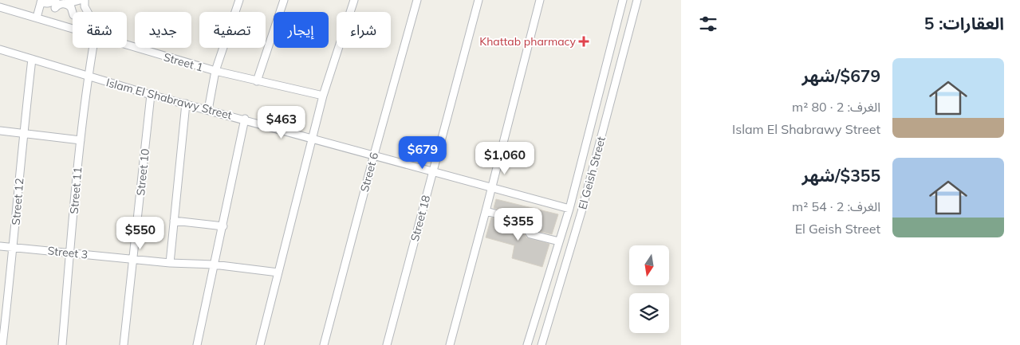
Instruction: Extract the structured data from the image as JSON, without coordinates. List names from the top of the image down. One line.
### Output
{"streets":{"street":["Street 1","Islam El Shabrawy Street","Street 10","Street 6","El Geish Street","Street 11","Street 12","Street 18","Street 3"]},"crossings":[["Islam El Shabrawy Street","Street 10"],["Islam El Shabrawy Street","Street 6"],["Islam El Shabrawy Street","El Geish Street"],["Islam El Shabrawy Street","Street 11"],["Islam El Shabrawy Street","Street 12"],["Islam El Shabrawy Street","Street 18"],["Street 10","Street 3"],["Street 11","Street 3"],["Street 12","Street 3"]],"places":{"health":["Khattab pharmacy"]},"north":"bottom","page":{"heading":"العقارات: 5","chip":["شراء","إيجار","تصفية","جديد","شقة"],"list":[{"name":"$679/شهر","note":"الغرف: 2 · 80 m² · Islam El Shabrawy Street"},{"name":"$355/شهر","note":"الغرف: 2 · 54 m² · El Geish Street"}],"price":["$463","$679","$1,060","$355","$550"]}}
